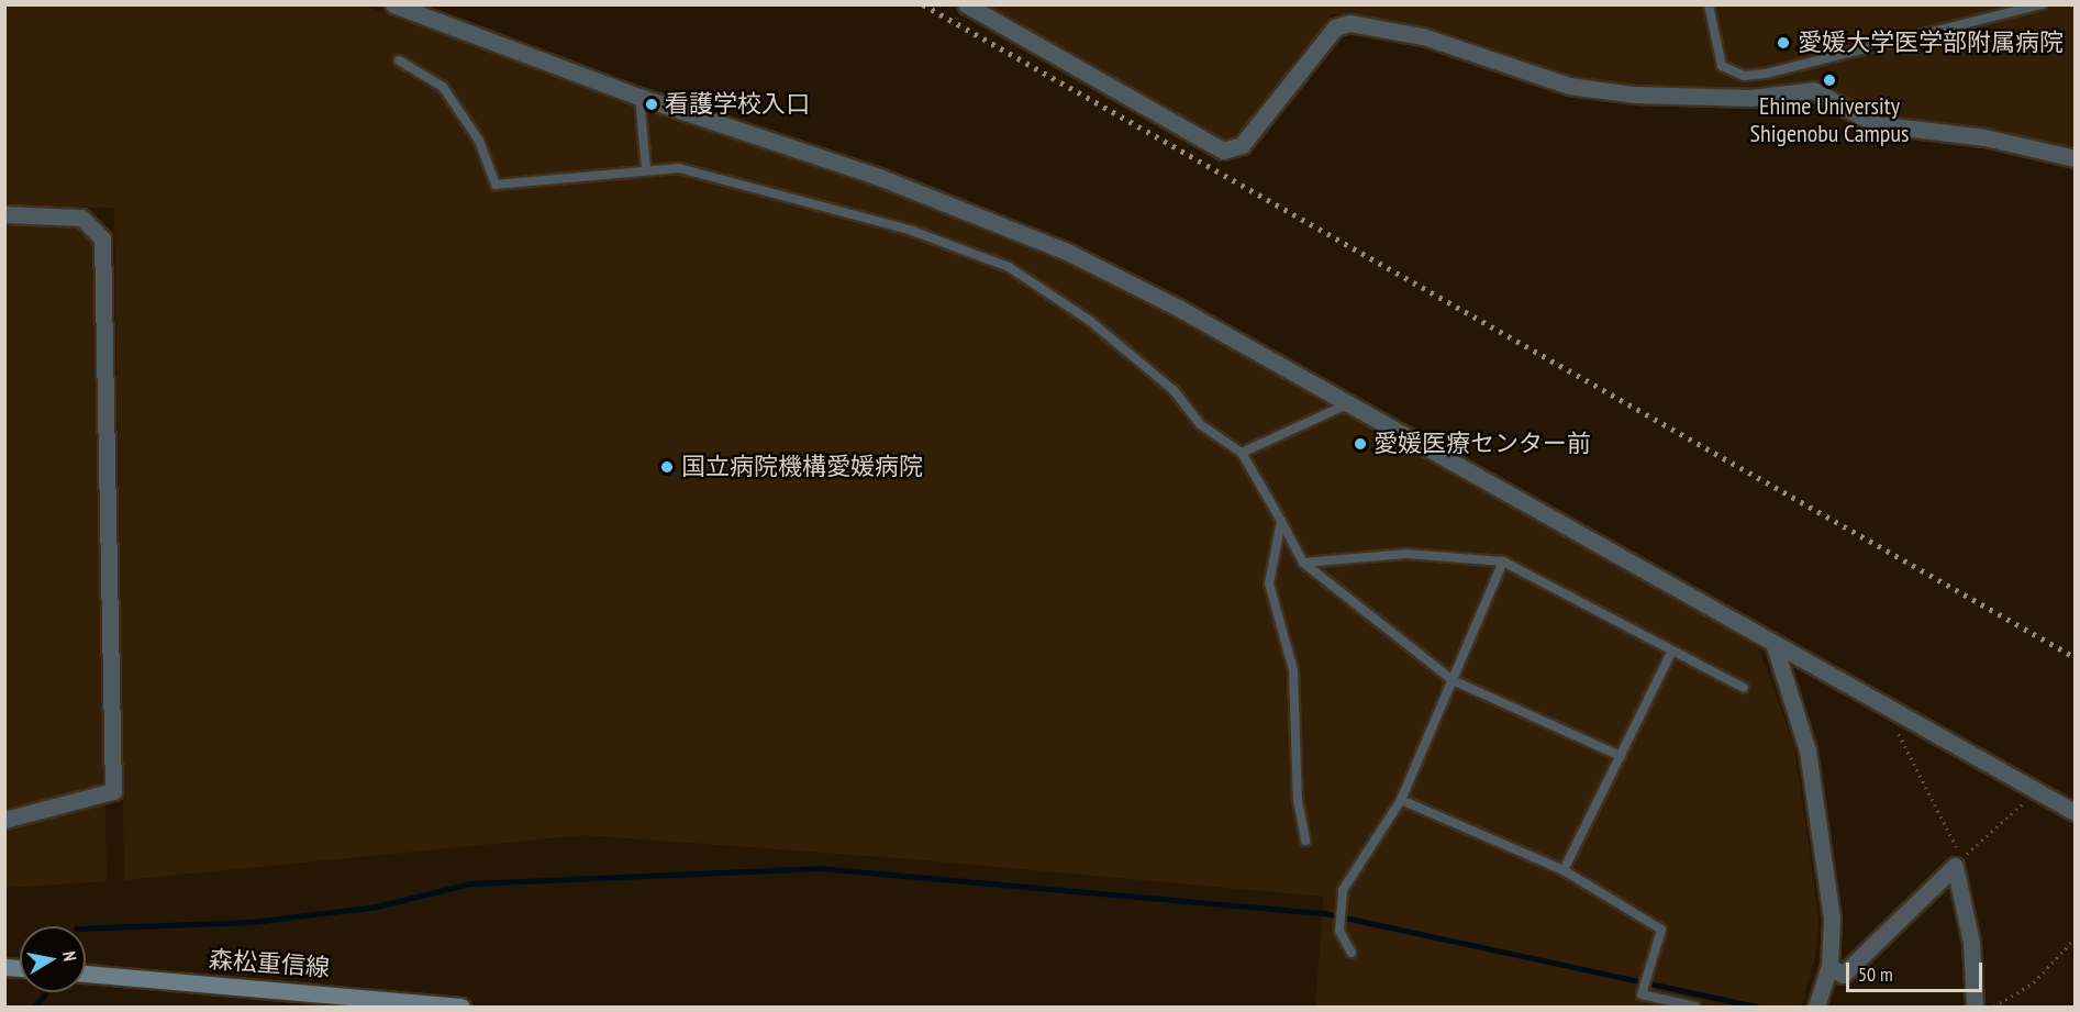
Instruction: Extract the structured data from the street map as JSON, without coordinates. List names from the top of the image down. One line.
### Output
{"streets":{"main road":["森松重信線"]},"places":["愛媛大学医学部附属病院","Ehime University Shigenobu Campus","看護学校入口","愛媛医療センター前","国立病院機構愛媛病院"],"scale_bar":"50 m","north":"right"}
